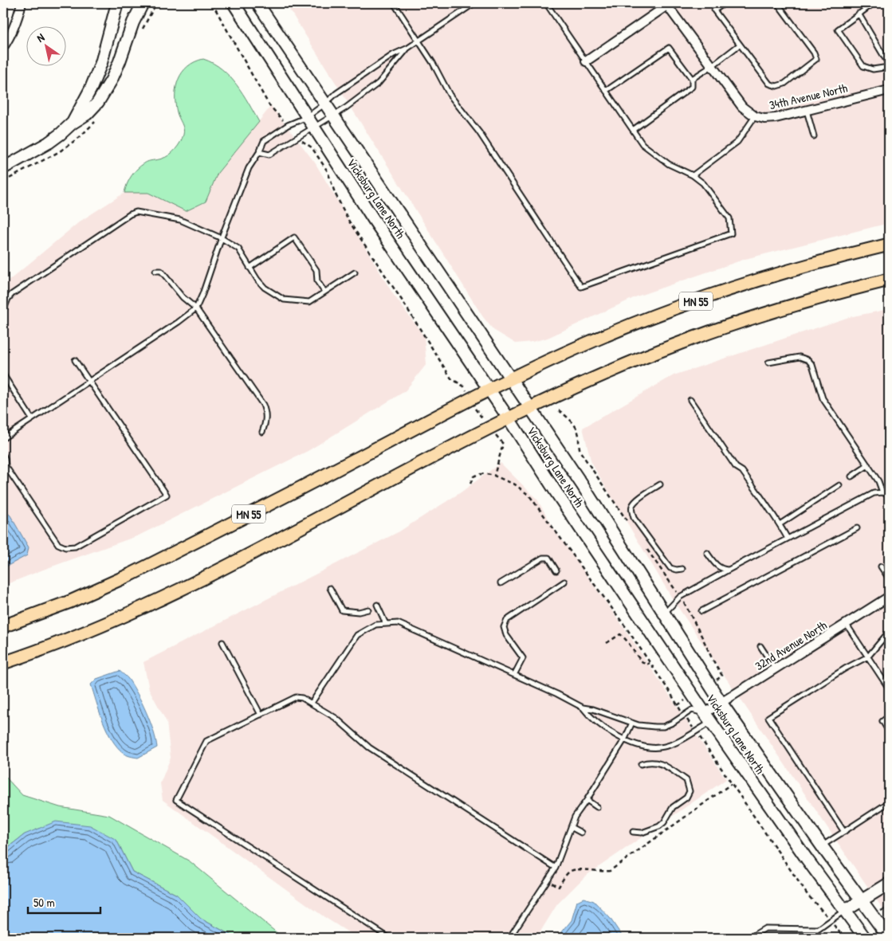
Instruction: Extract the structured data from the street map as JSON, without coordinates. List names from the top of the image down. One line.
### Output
{"streets":{"main road":["Vicksburg Lane North","MN 55"],"street":["34th Avenue North","32nd Avenue North"]},"crossings":[["Vicksburg Lane North","MN 55"],["Vicksburg Lane North","32nd Avenue North"]],"scale_bar":"50 m","north":"top left"}
